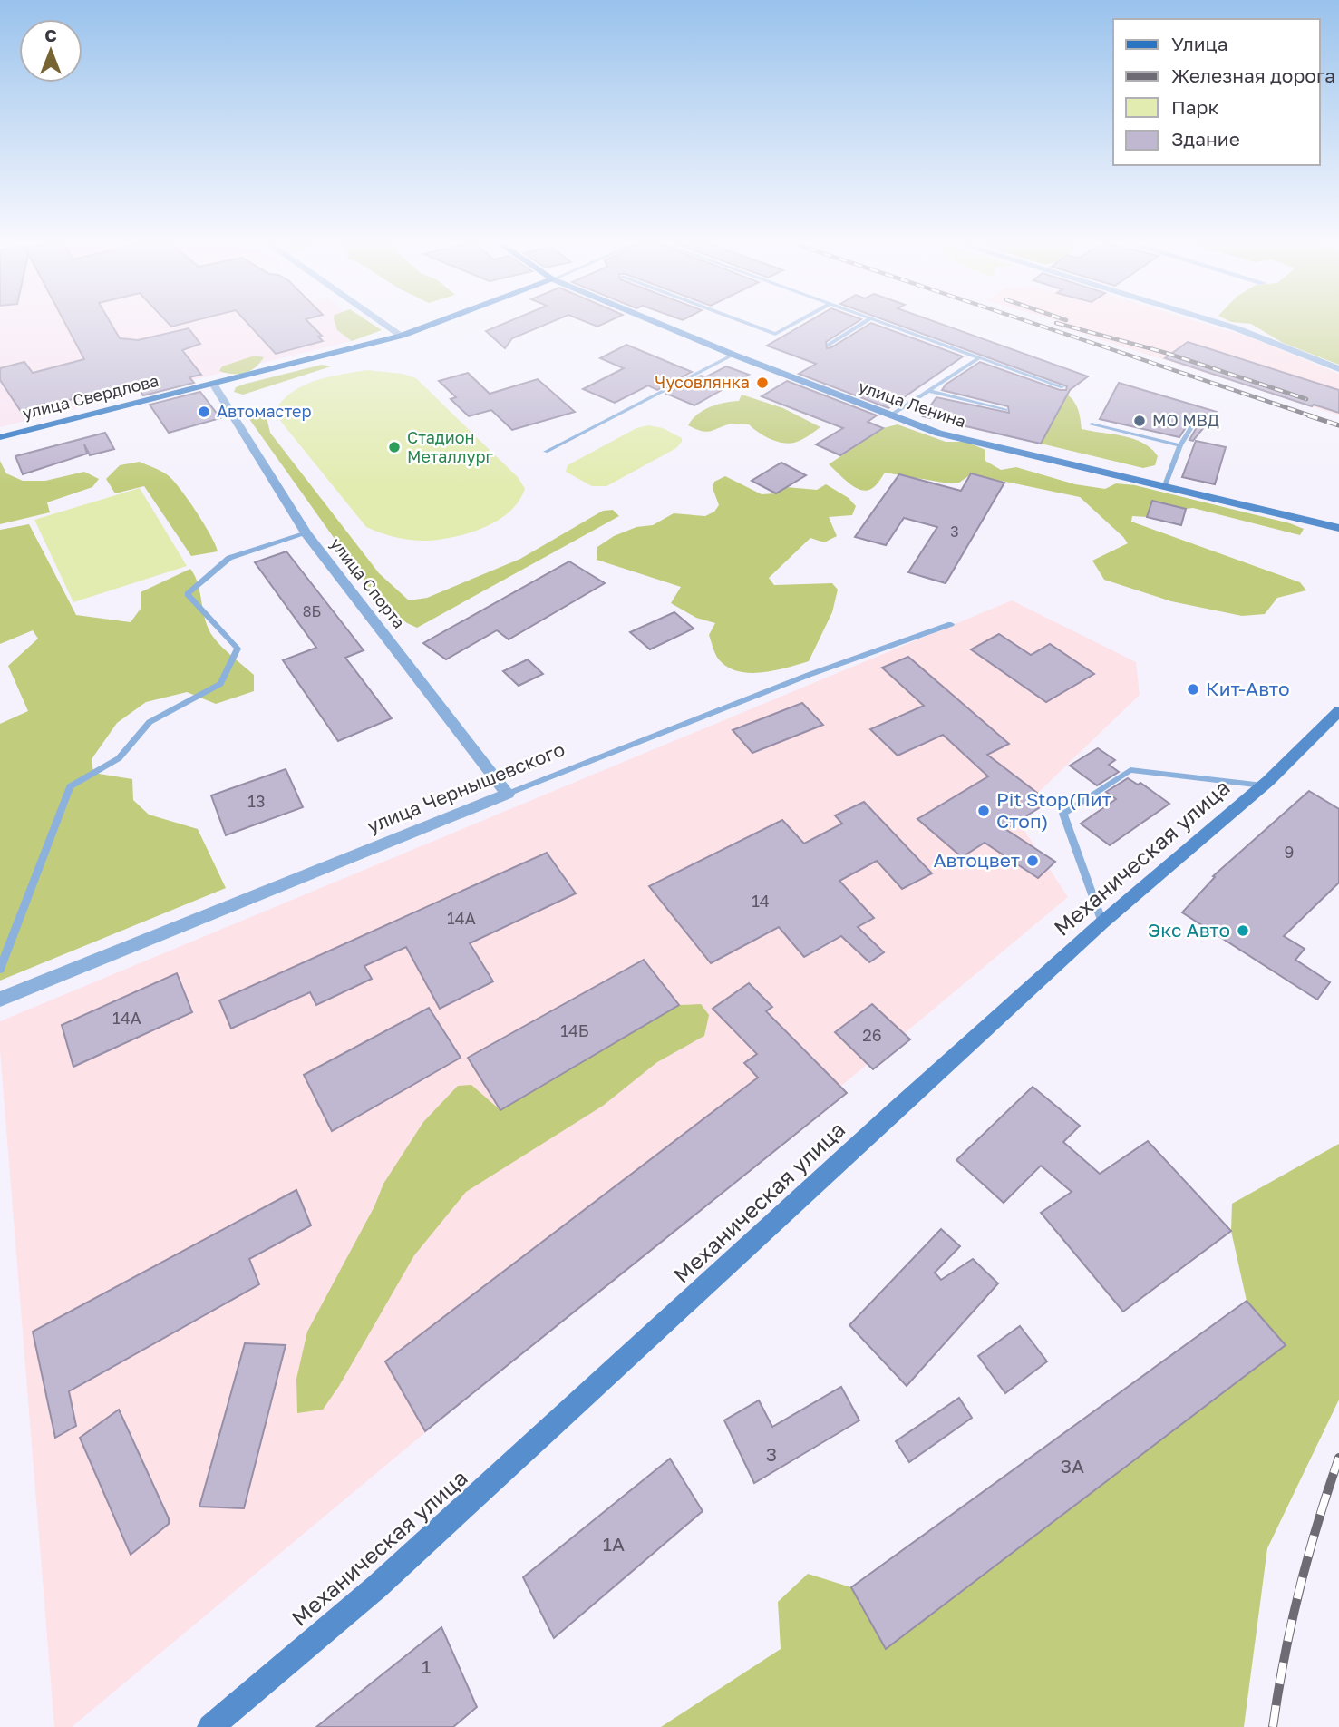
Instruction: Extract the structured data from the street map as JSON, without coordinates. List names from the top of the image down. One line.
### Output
{"streets":{"main road":["улица Свердлова","улица Ленина","Механическая улица"],"street":["улица Спорта","улица Чернышевского"]},"crossings":[["улица Свердлова","улица Спорта"],["улица Спорта","улица Чернышевского"]],"places":["Чусовлянка","Автомастер","МО МВД","Стадион Металлург","Кит-Авто","Pit Stop(Пит Стоп)","Автоцвет","Экс Авто"],"house_numbers":["3","8Б","13","9","14","14А","14А","14Б","26","3","3А","1А","1"],"legend":["Улица","Железная дорога","Парк","Здание"],"north":"top"}
